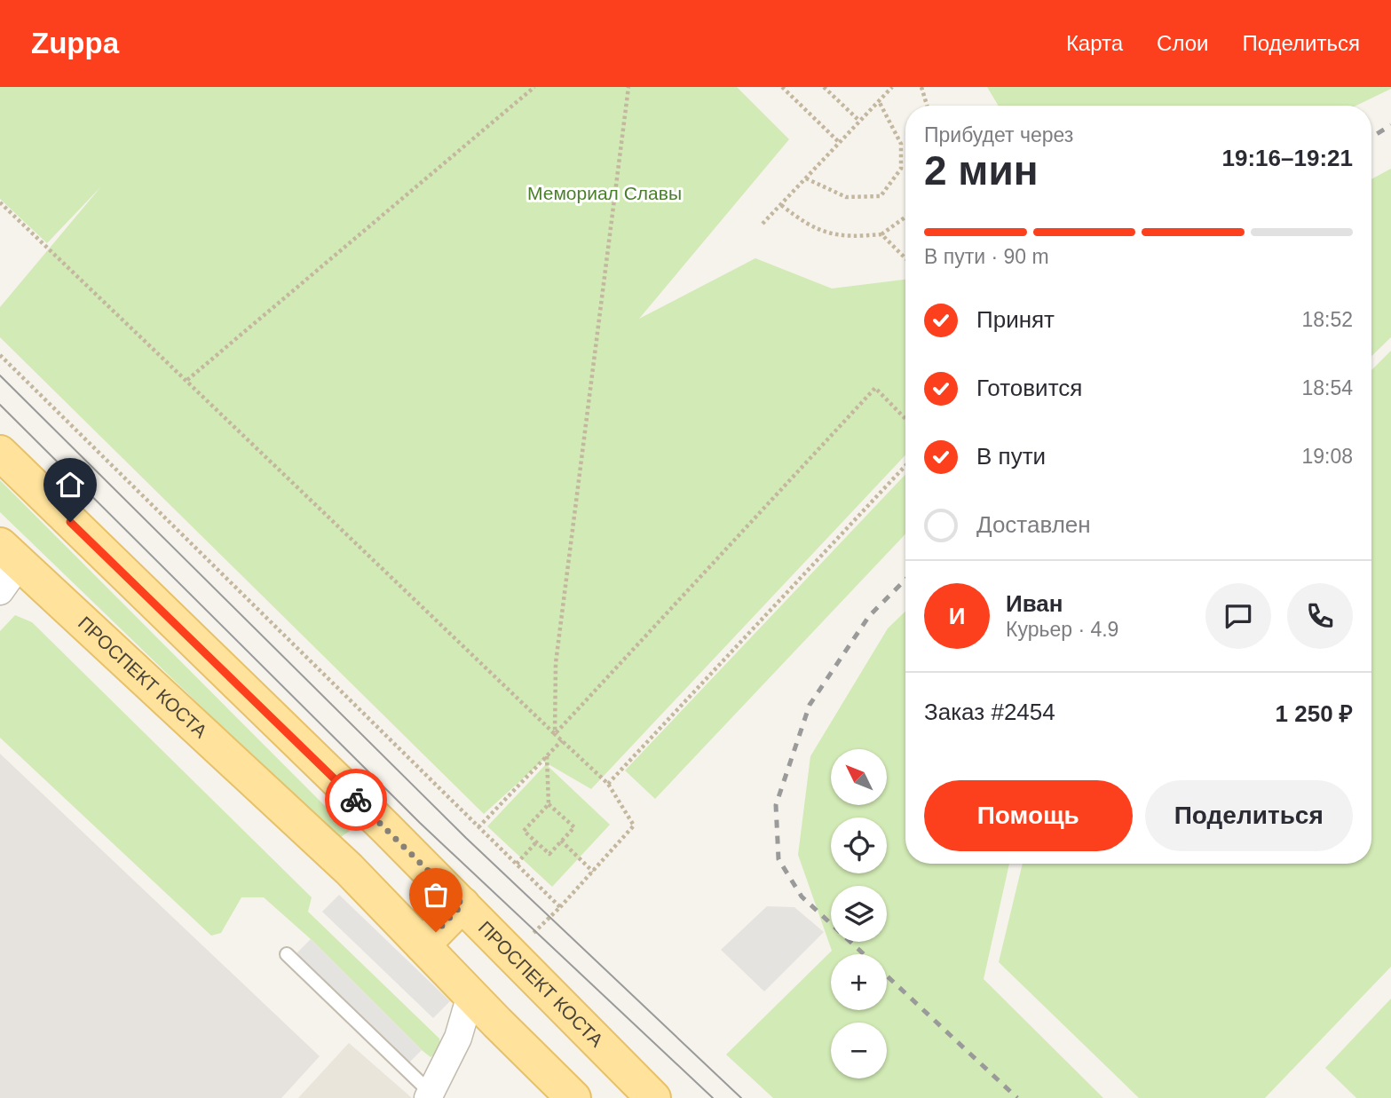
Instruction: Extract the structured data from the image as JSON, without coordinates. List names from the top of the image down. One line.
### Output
{"streets":{"main road":["ПРОСПЕКТ КОСТА"]},"parks":["Мемориал Славы"],"north":"top left","page":{"header":"Zuppa","nav":["Карта","Слои","Поделиться"],"heading":["2 мин","Прибудет через","19:16–19:21"],"panel":["Иван","Курьер · 4.9","Заказ #2454","1 250 ₽"],"bar":"В пути · 90 m","list":[["Принят","18:52"],["Готовится","18:54"],["В пути","19:08"],"Доставлен"],"round":"И","map_buttons":["+","−"],"buttons":["Помощь","Поделиться"]}}
